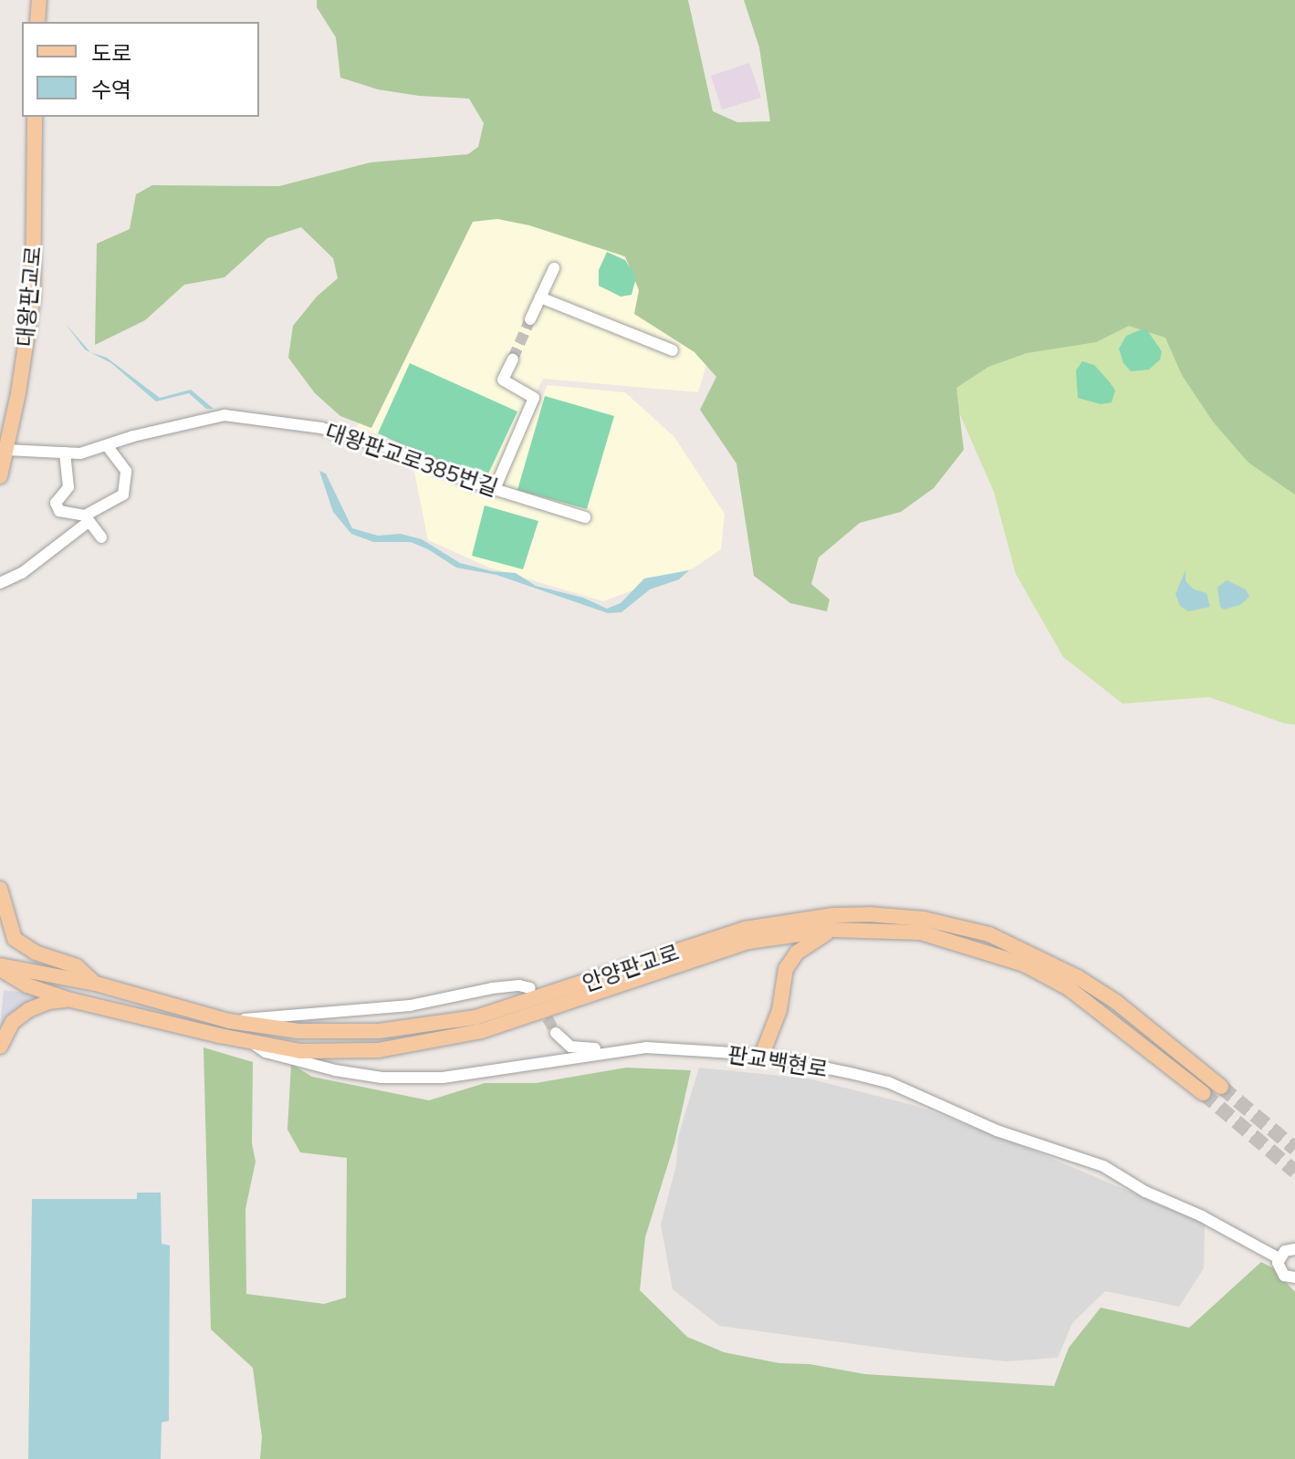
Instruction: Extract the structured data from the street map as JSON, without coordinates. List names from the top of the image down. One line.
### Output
{"streets":{"main road":["대왕판교로","안양판교로"],"street":["대왕판교로385번길","판교백현로"]},"crossings":[["대왕판교로","대왕판교로385번길"],["안양판교로","판교백현로"]],"legend":["도로","수역"]}
